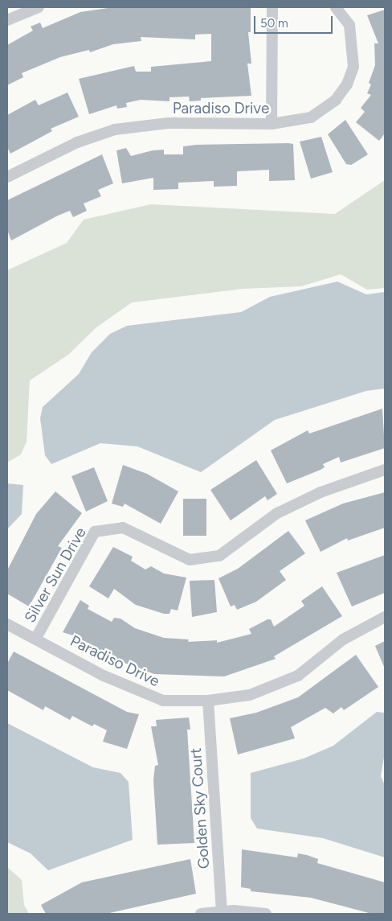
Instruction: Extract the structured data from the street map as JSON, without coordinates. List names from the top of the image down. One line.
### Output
{"streets":{"street":["Paradiso Drive","Silver Sun Drive","Golden Sky Court"]},"crossings":[["Paradiso Drive","Silver Sun Drive"],["Paradiso Drive","Golden Sky Court"]],"scale_bar":"50 m"}
